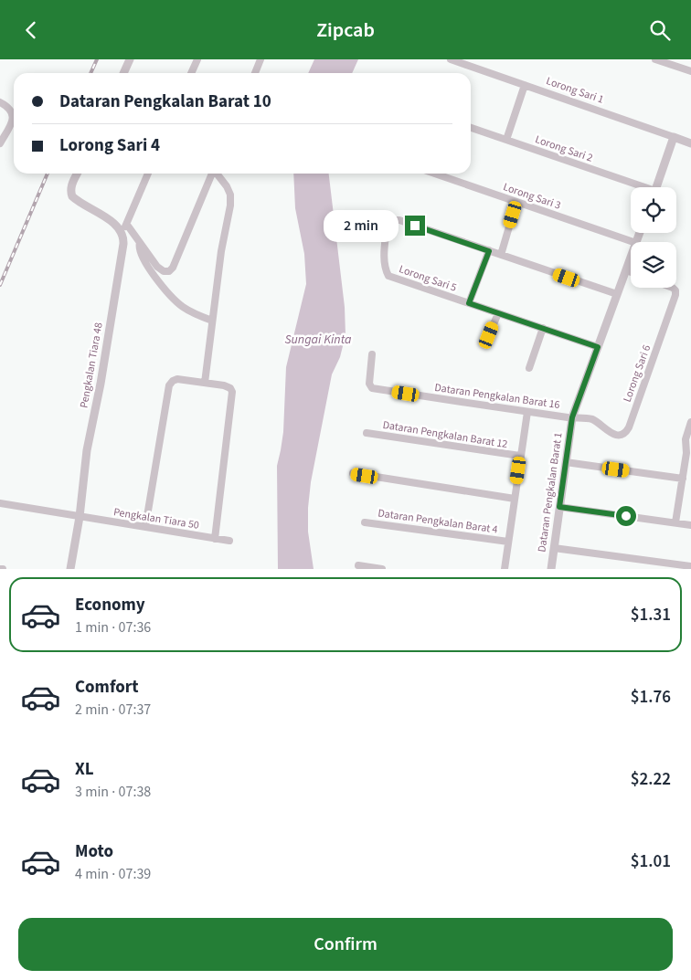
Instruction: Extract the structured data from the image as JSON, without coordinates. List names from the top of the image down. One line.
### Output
{"streets":{"street":["Lorong Sari 1","Lorong Sari 2","Lorong Sari 3","Lorong Sari 5","Pengkalan Tiara 48","Lorong Sari 6","Dataran Pengkalan Barat 16","Dataran Pengkalan Barat 12","Dataran Pengkalan Barat 1","Pengkalan Tiara 50","Dataran Pengkalan Barat 4"]},"crossings":[["Lorong Sari 5","Dataran Pengkalan Barat 1"],["Pengkalan Tiara 48","Pengkalan Tiara 50"],["Lorong Sari 6","Dataran Pengkalan Barat 16"],["Lorong Sari 6","Dataran Pengkalan Barat 1"],["Dataran Pengkalan Barat 16","Dataran Pengkalan Barat 1"]],"water":["Sungai Kinta"],"page":{"header":"Zipcab","banner":["Dataran Pengkalan Barat 10","Lorong Sari 4"],"bubble":"2 min","list":[{"name":"Economy","note":"1 min · 07:36","value":"$1.31"},{"name":"Comfort","note":"2 min · 07:37","value":"$1.76"},{"name":"XL","note":"3 min · 07:38","value":"$2.22"},{"name":"Moto","note":"4 min · 07:39","value":"$1.01"}],"buttons":"Confirm"}}
